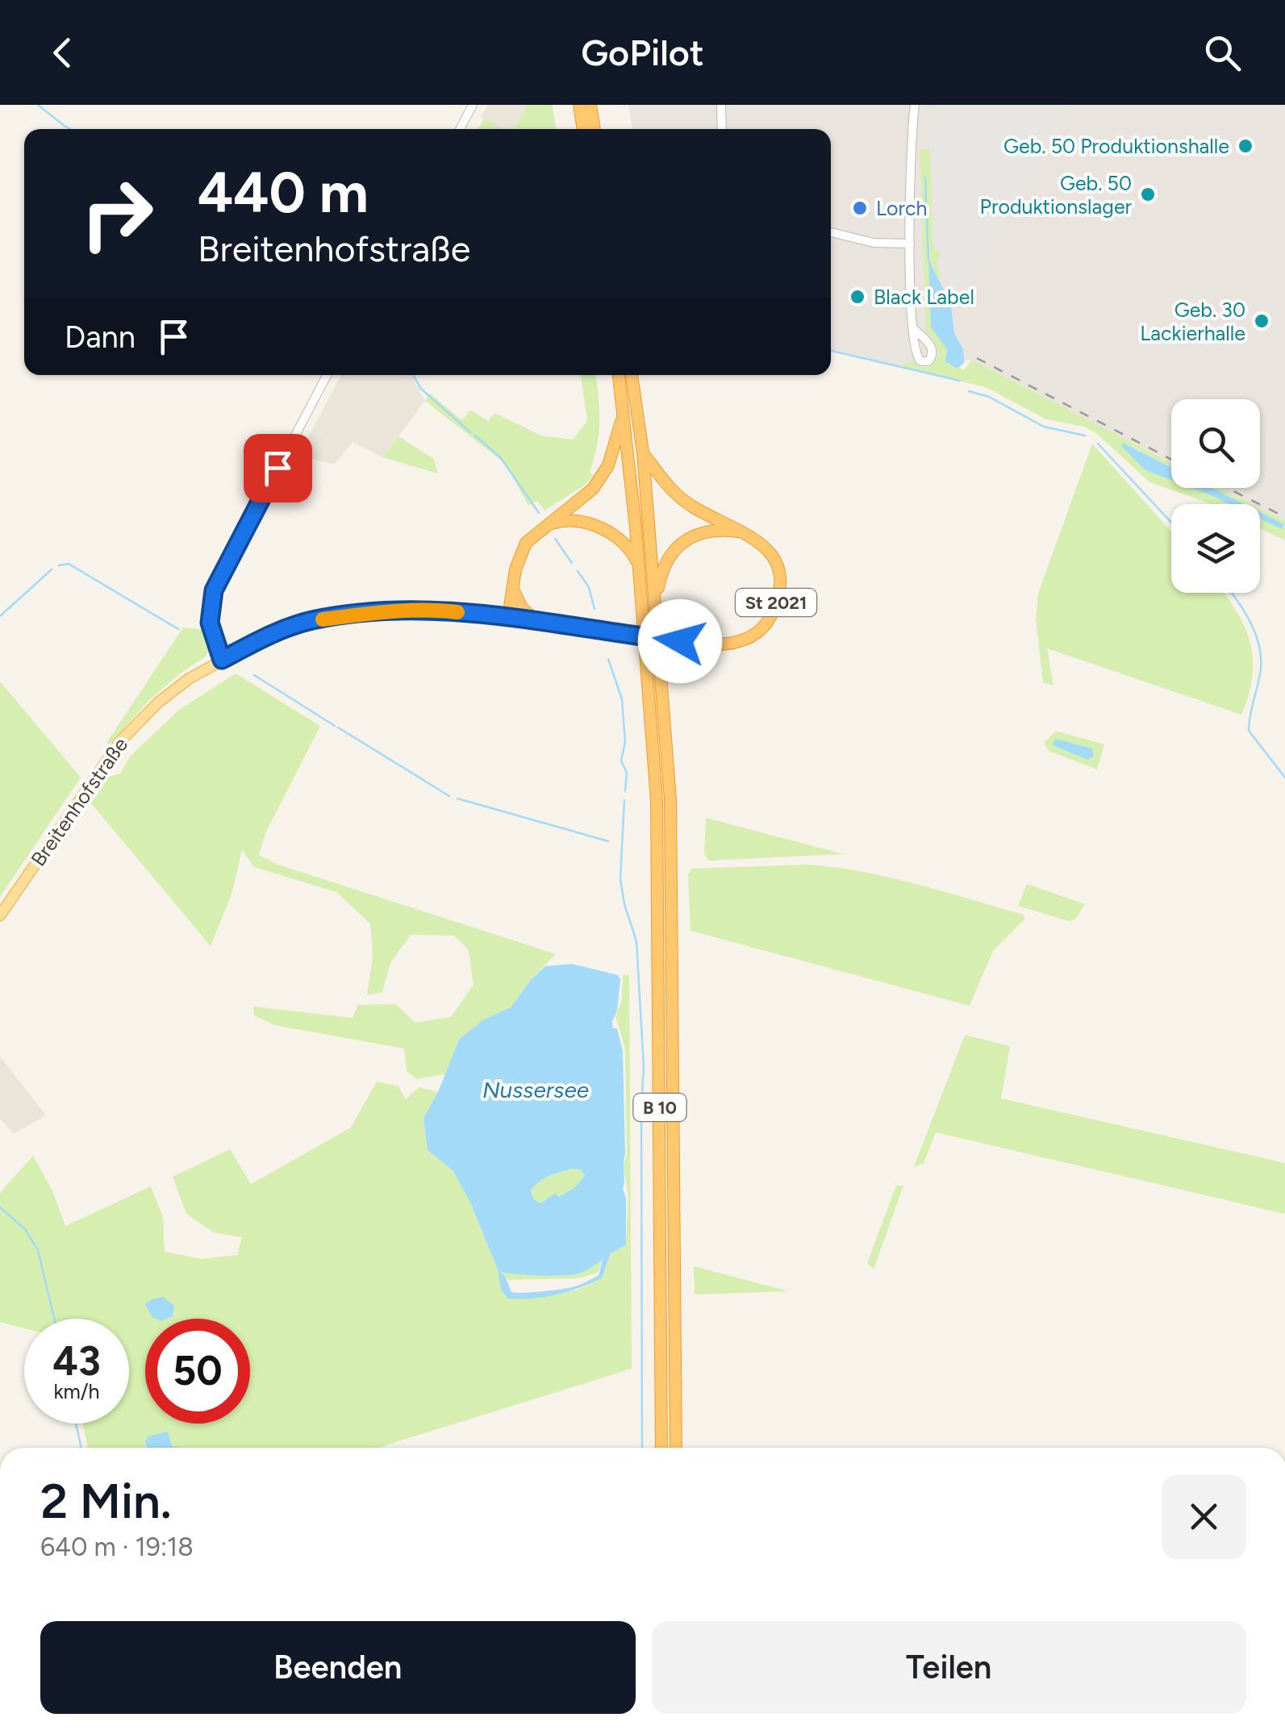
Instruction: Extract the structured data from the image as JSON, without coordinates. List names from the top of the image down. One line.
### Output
{"streets":{"highway":["St 2021","B 10"],"main road":["Breitenhofstraße"]},"crossings":[["St 2021","Breitenhofstraße"]],"water":["Nussersee"],"places":["Geb. 50 Produktionshalle","Geb. 50 Produktionslager","Lorch","Black Label","Geb. 30 Lackierhalle"],"page":{"header":"GoPilot","turn":["440 m","Breitenhofstraße"],"then":"Dann","speed":"43 km/h","limit":"50","heading":["2 Min.","640 m · 19:18"],"buttons":["Beenden","Teilen"]}}
